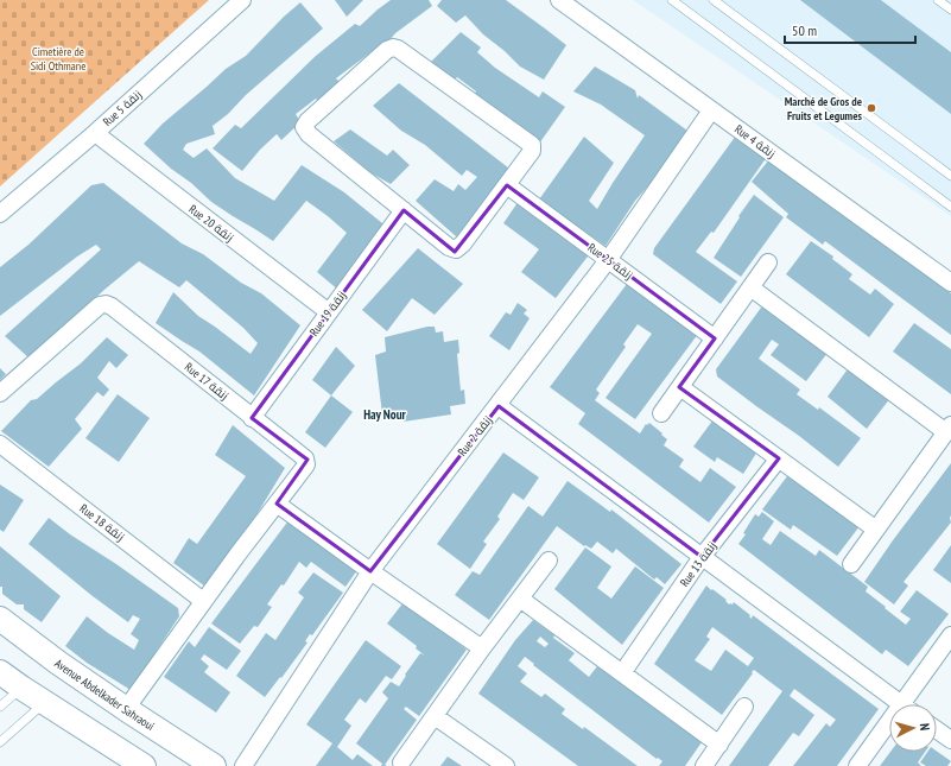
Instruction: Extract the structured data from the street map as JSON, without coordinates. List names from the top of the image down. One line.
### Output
{"streets":{"main road":["Avenue Abdelkader Sahraoui"],"street":["Rue 5 زنقة","Rue 4 زنقة","Rue 20 زنقة","Rue 25 زنقة","Rue 19 زنقة","Rue 17 زنقة","Rue 2 زنقة","Rue 18 زنقة","Rue 13 زنقة"]},"crossings":[["Rue 5 زنقة","Rue 20 زنقة"],["Rue 4 زنقة","Rue 2 زنقة"],["Rue 20 زنقة","Rue 19 زنقة"],["Rue 25 زنقة","Rue 2 زنقة"],["Rue 19 زنقة","Rue 17 زنقة"]],"districts":["Hay Nour"],"parks":["Cimetière de Sidi Othmane"],"places":["Marché de Gros de Fruits et Legumes"],"scale_bar":"50 m","north":"right"}
